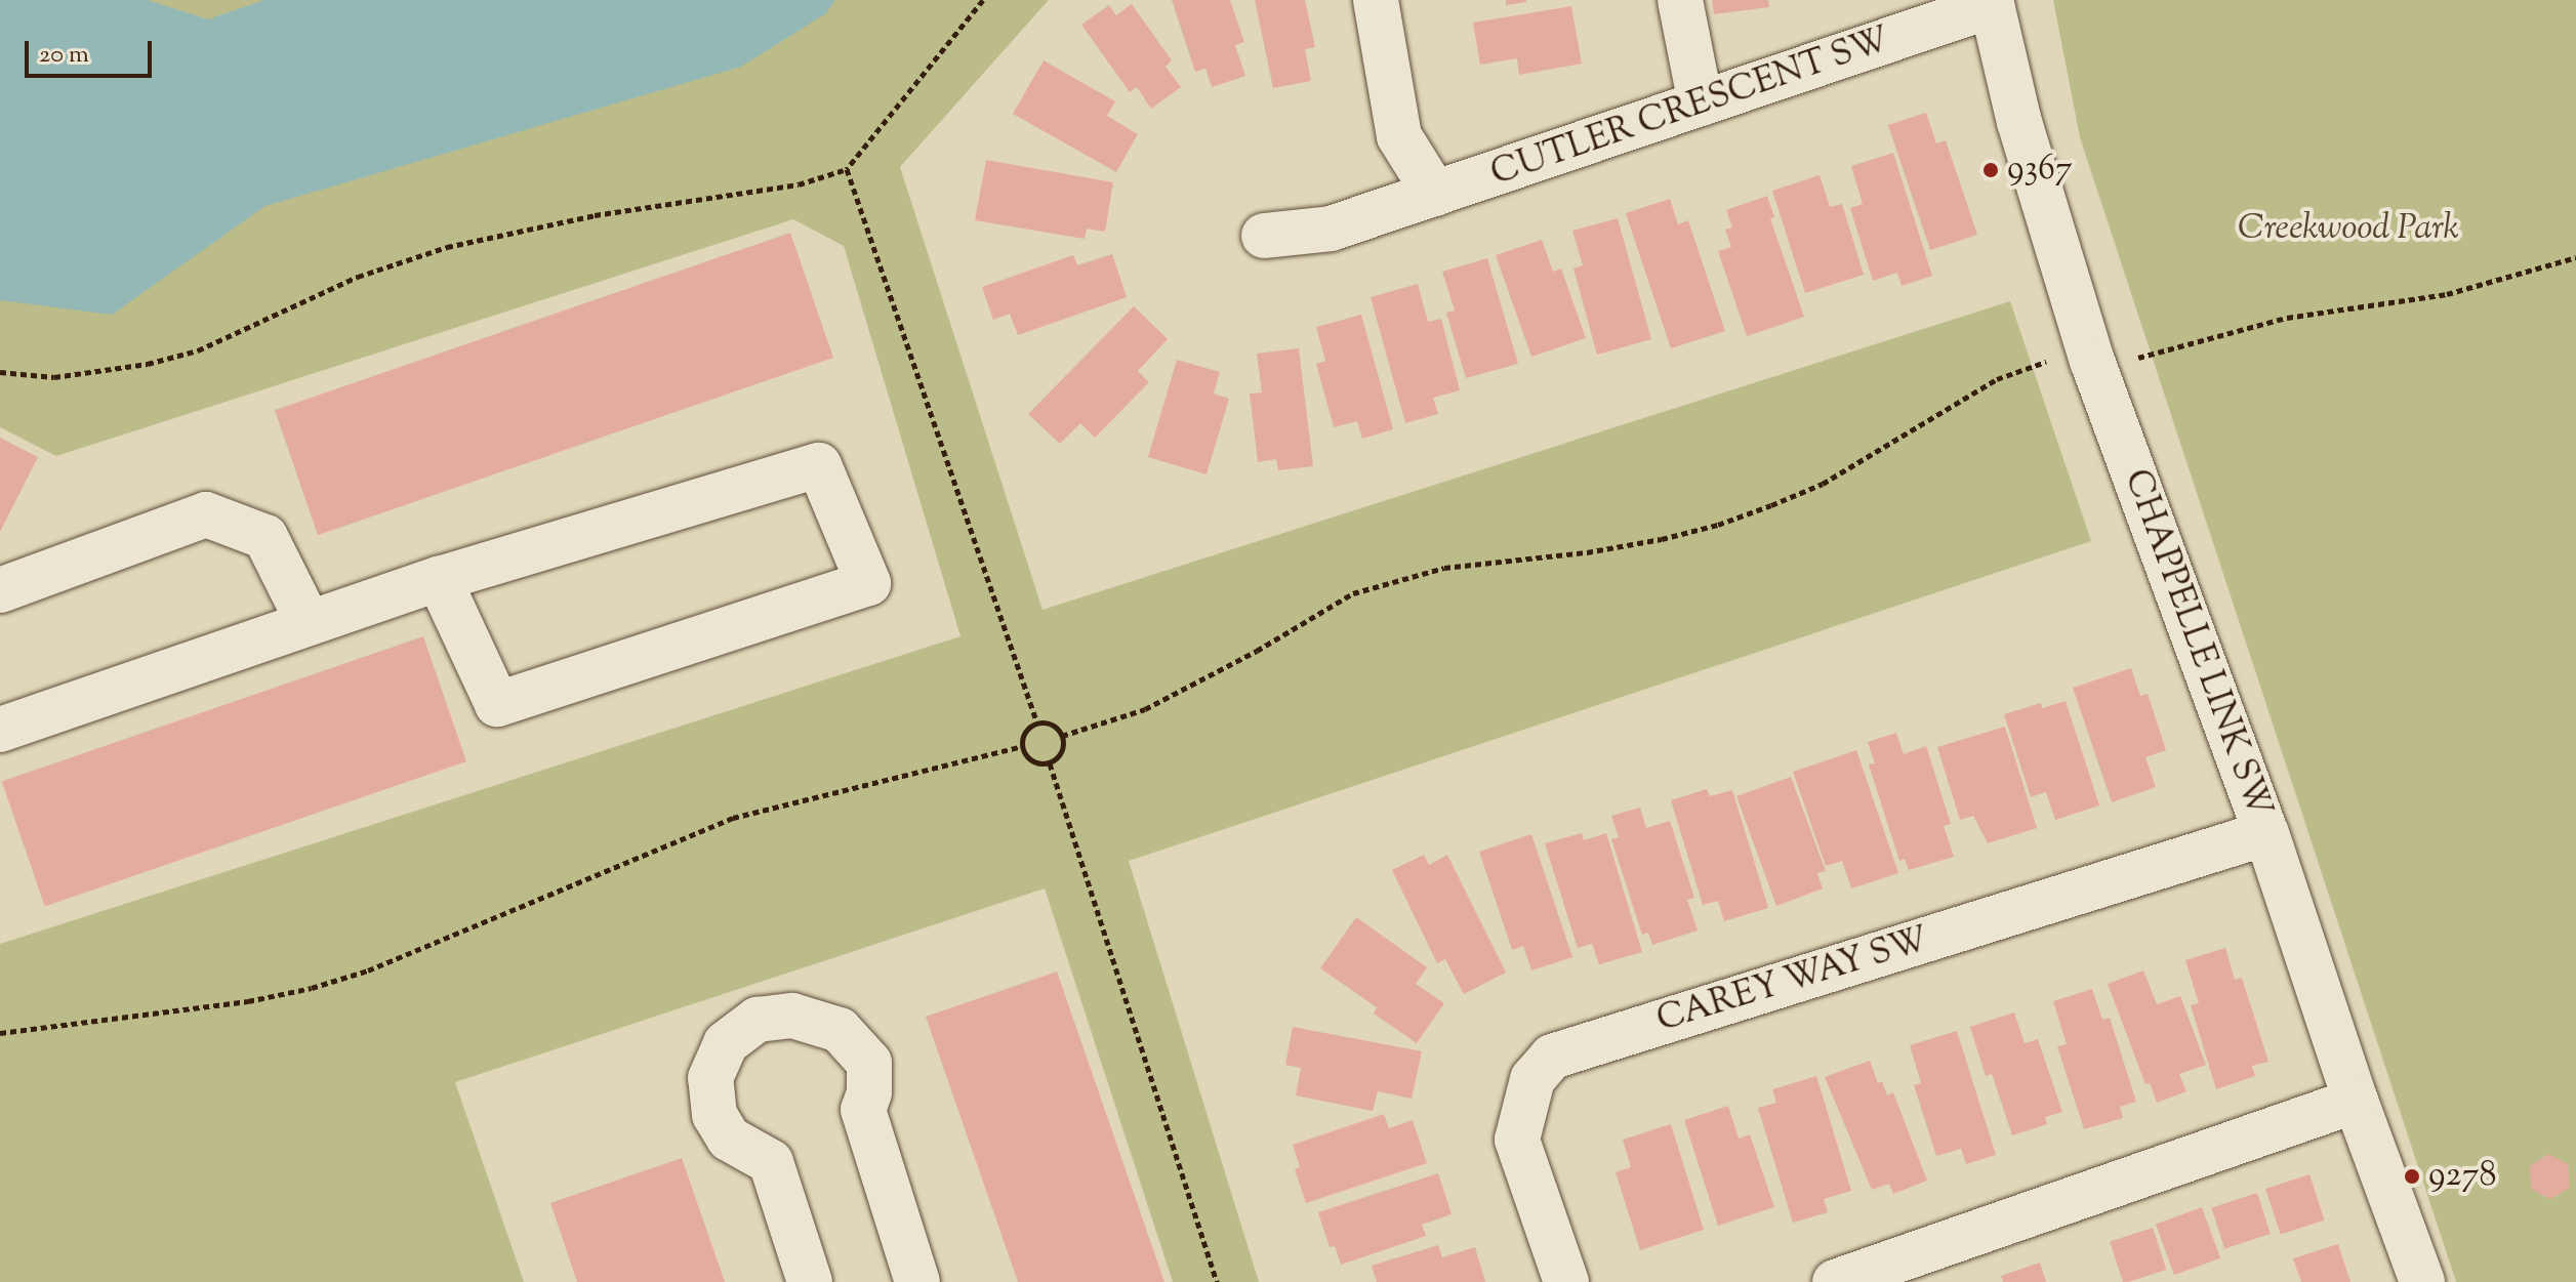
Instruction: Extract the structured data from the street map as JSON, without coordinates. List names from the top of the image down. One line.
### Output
{"streets":{"street":["CUTLER CRESCENT SW","CHAPPELLE LINK SW","CAREY WAY SW"]},"crossings":[["CUTLER CRESCENT SW","CHAPPELLE LINK SW"],["CHAPPELLE LINK SW","CAREY WAY SW"]],"parks":["Creekwood Park"],"places":["9367","9278"],"scale_bar":"20 m"}
